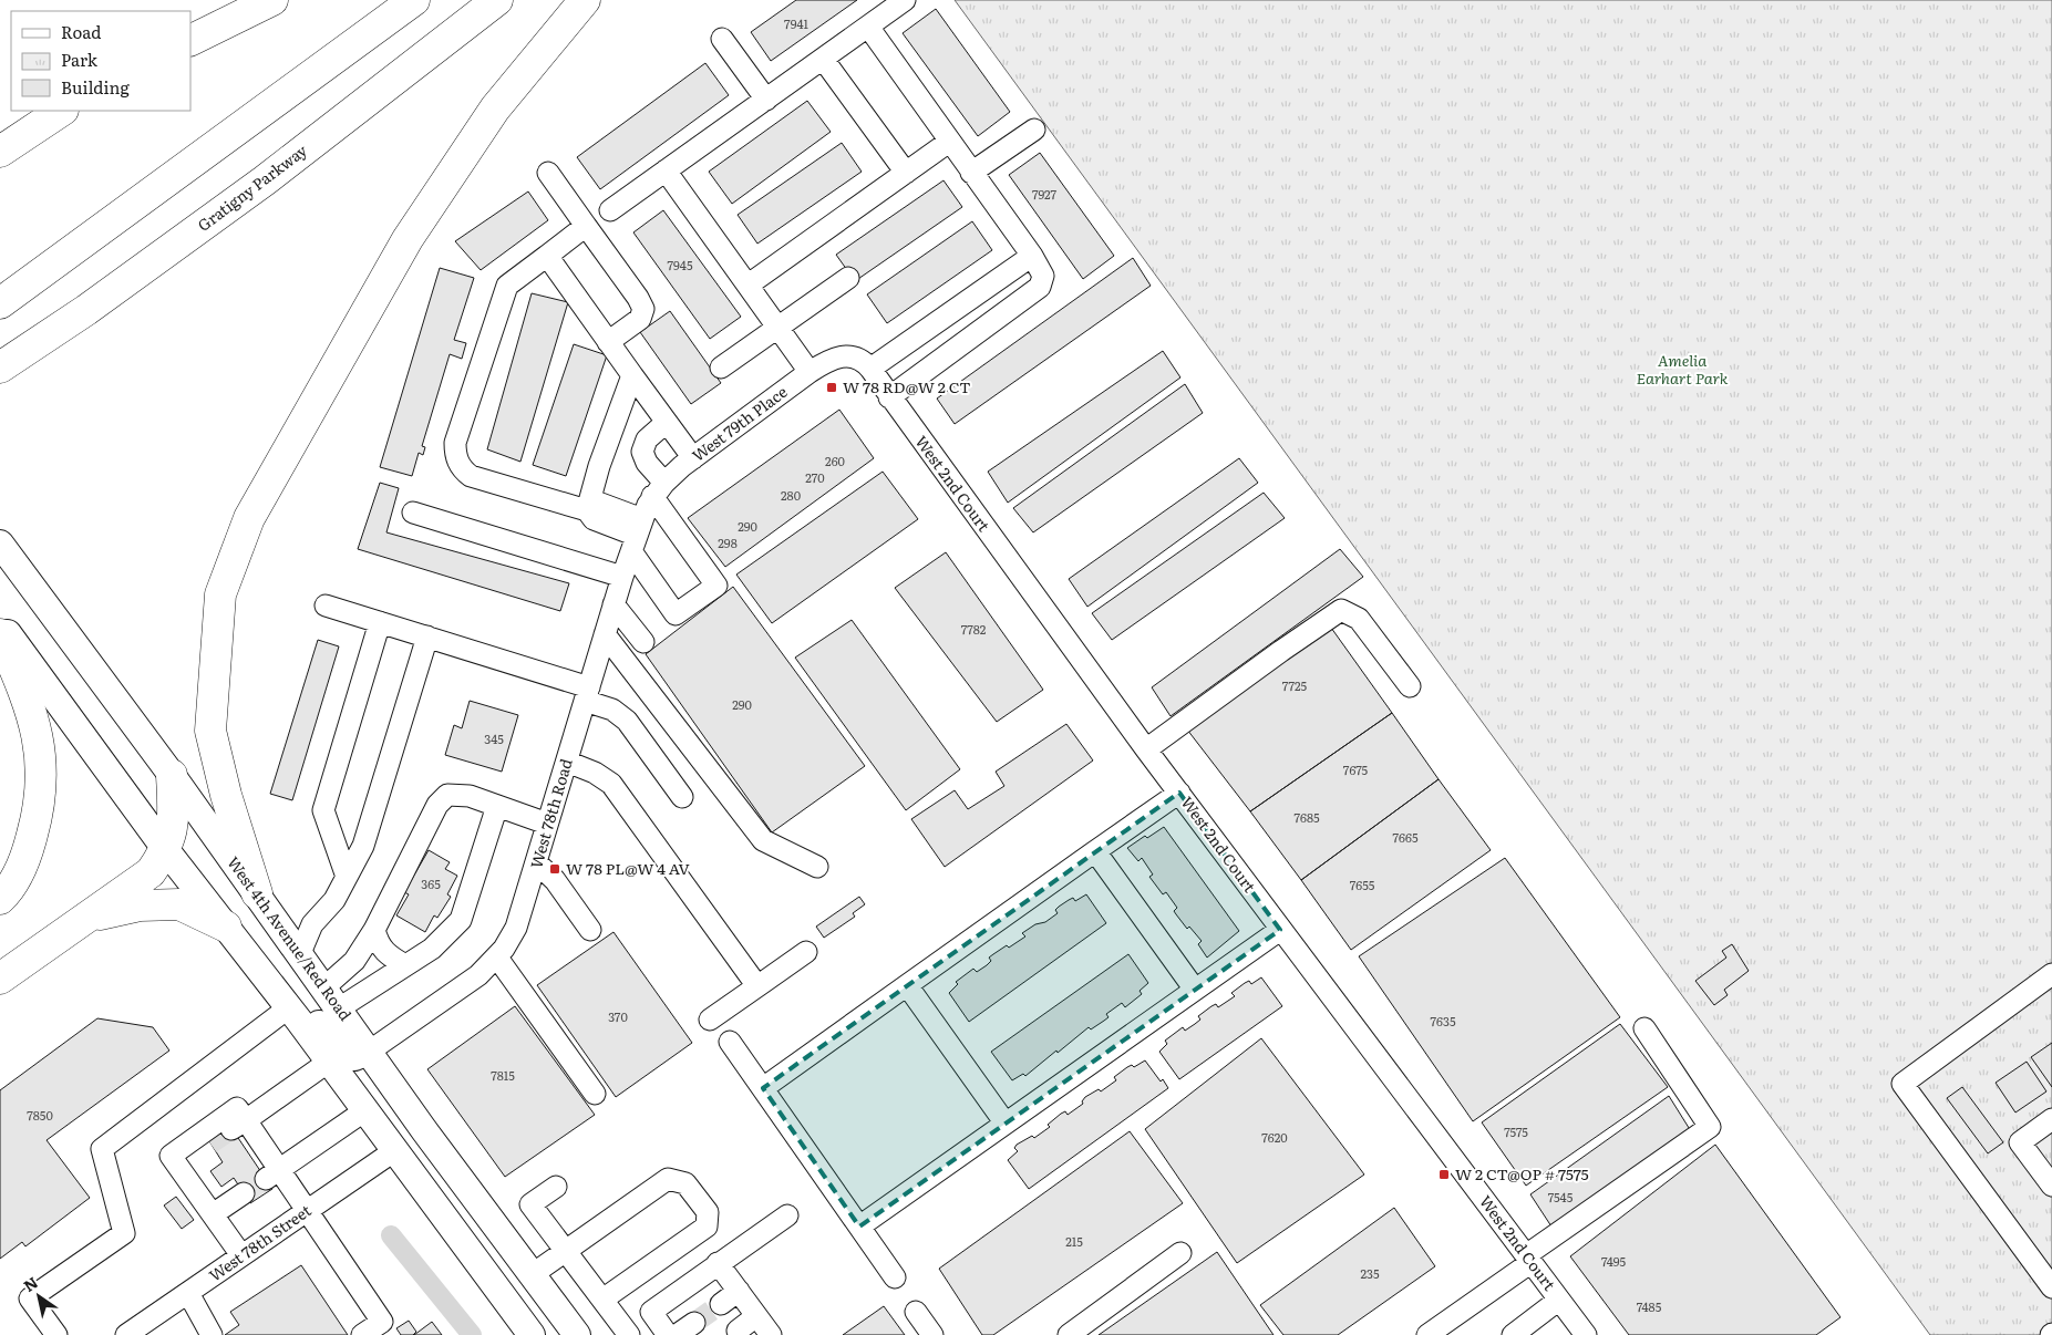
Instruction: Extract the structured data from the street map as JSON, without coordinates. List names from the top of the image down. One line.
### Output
{"streets":{"highway":["Gratigny Parkway"],"main road":["West 4th Avenue/Red Road"],"street":["West 79th Place","West 2nd Court","West 78th Road","West 78th Street"]},"crossings":[["West 79th Place","West 2nd Court"],["West 79th Place","West 78th Road"],["West 78th Road","West 4th Avenue/Red Road"]],"parks":["Amelia Earhart Park"],"places":{"transit":["W 78 RD@W 2 CT","W 78 PL@W 4 AV","W 2 CT@OP # 7575"]},"house_numbers":["7941","7927","7945","260","270","280","290","298","7782","7725","290","345","7675","7685","7665","365","7655","370","7635","7815","7850","7575","7620","7545","215","7495","235","7485"],"legend":["Road","Park","Building"],"north":"top left"}
